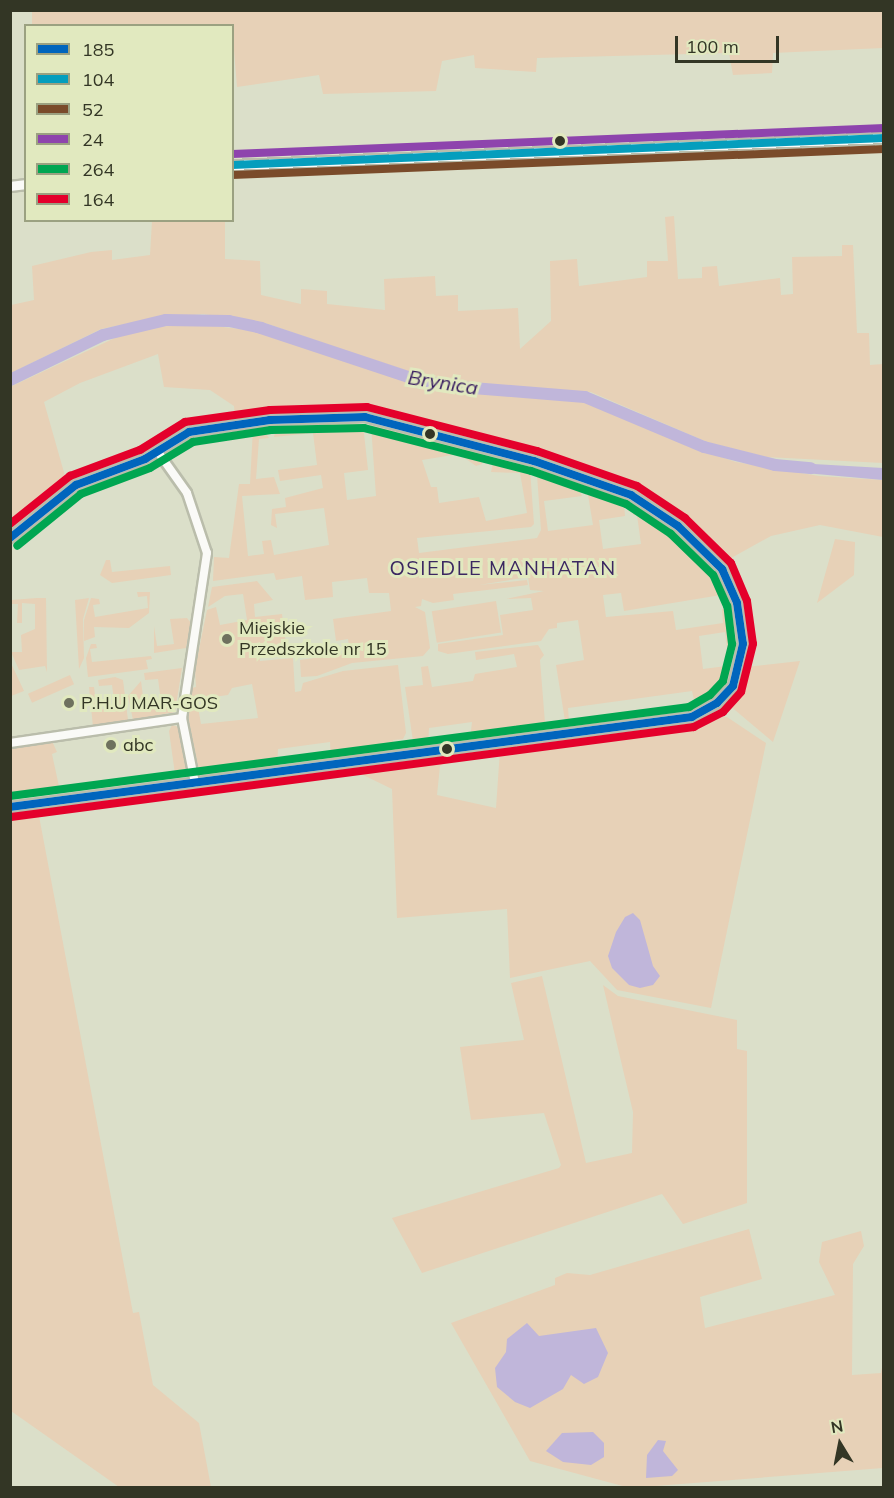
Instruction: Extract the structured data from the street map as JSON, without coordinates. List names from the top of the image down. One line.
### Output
{"districts":["OSIEDLE MANHATAN"],"water":["Brynica"],"places":["Miejskie Przedszkole nr 15","P.H.U MAR-GOS","abc"],"lines":["transit line 24","transit line 104","transit line 52","transit line 164","transit line 185","transit line 264"],"legend":["185","104","52","24","264","164"],"scale_bar":"100 m","north":"top"}
